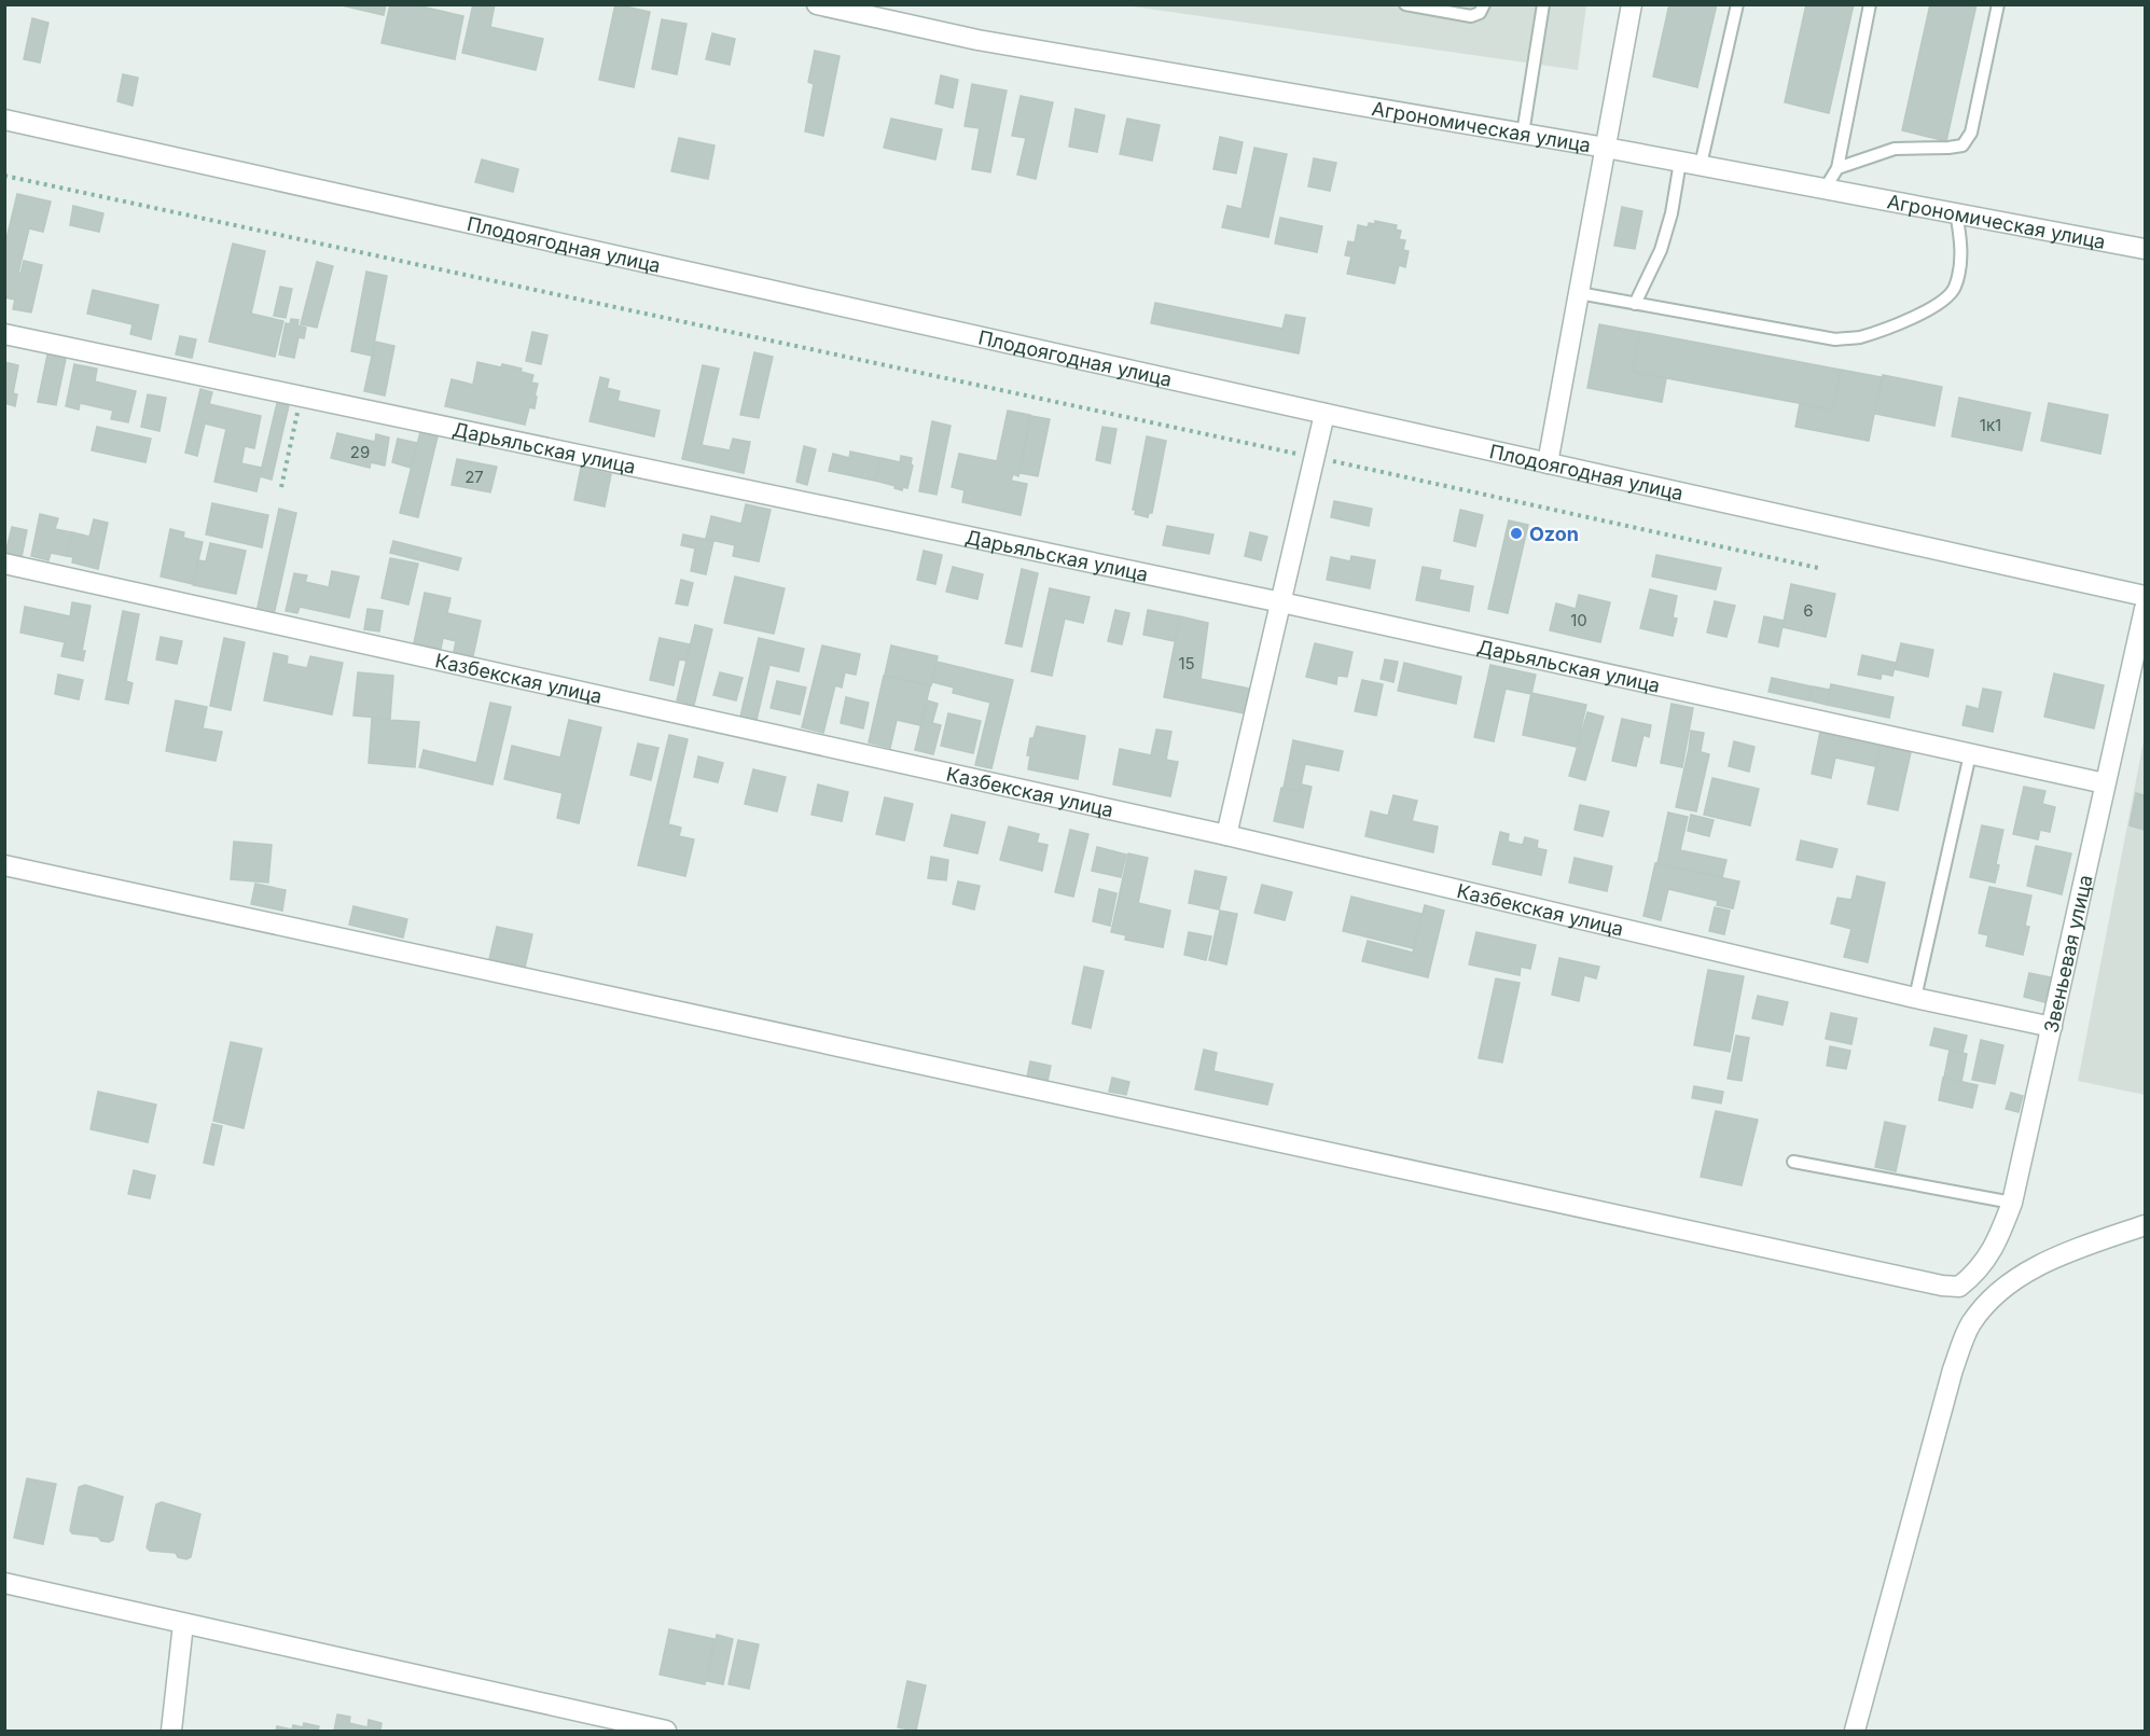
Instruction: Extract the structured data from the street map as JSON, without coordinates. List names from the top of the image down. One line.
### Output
{"streets":{"street":["Агрономическая улица","Плодоягодная улица","Дарьяльская улица","Казбекская улица","Звеньевая улица"]},"crossings":[["Дарьяльская улица","Звеньевая улица"],["Казбекская улица","Звеньевая улица"]],"places":["Ozon"],"house_numbers":["1к1","29","27","6","10","15"]}
